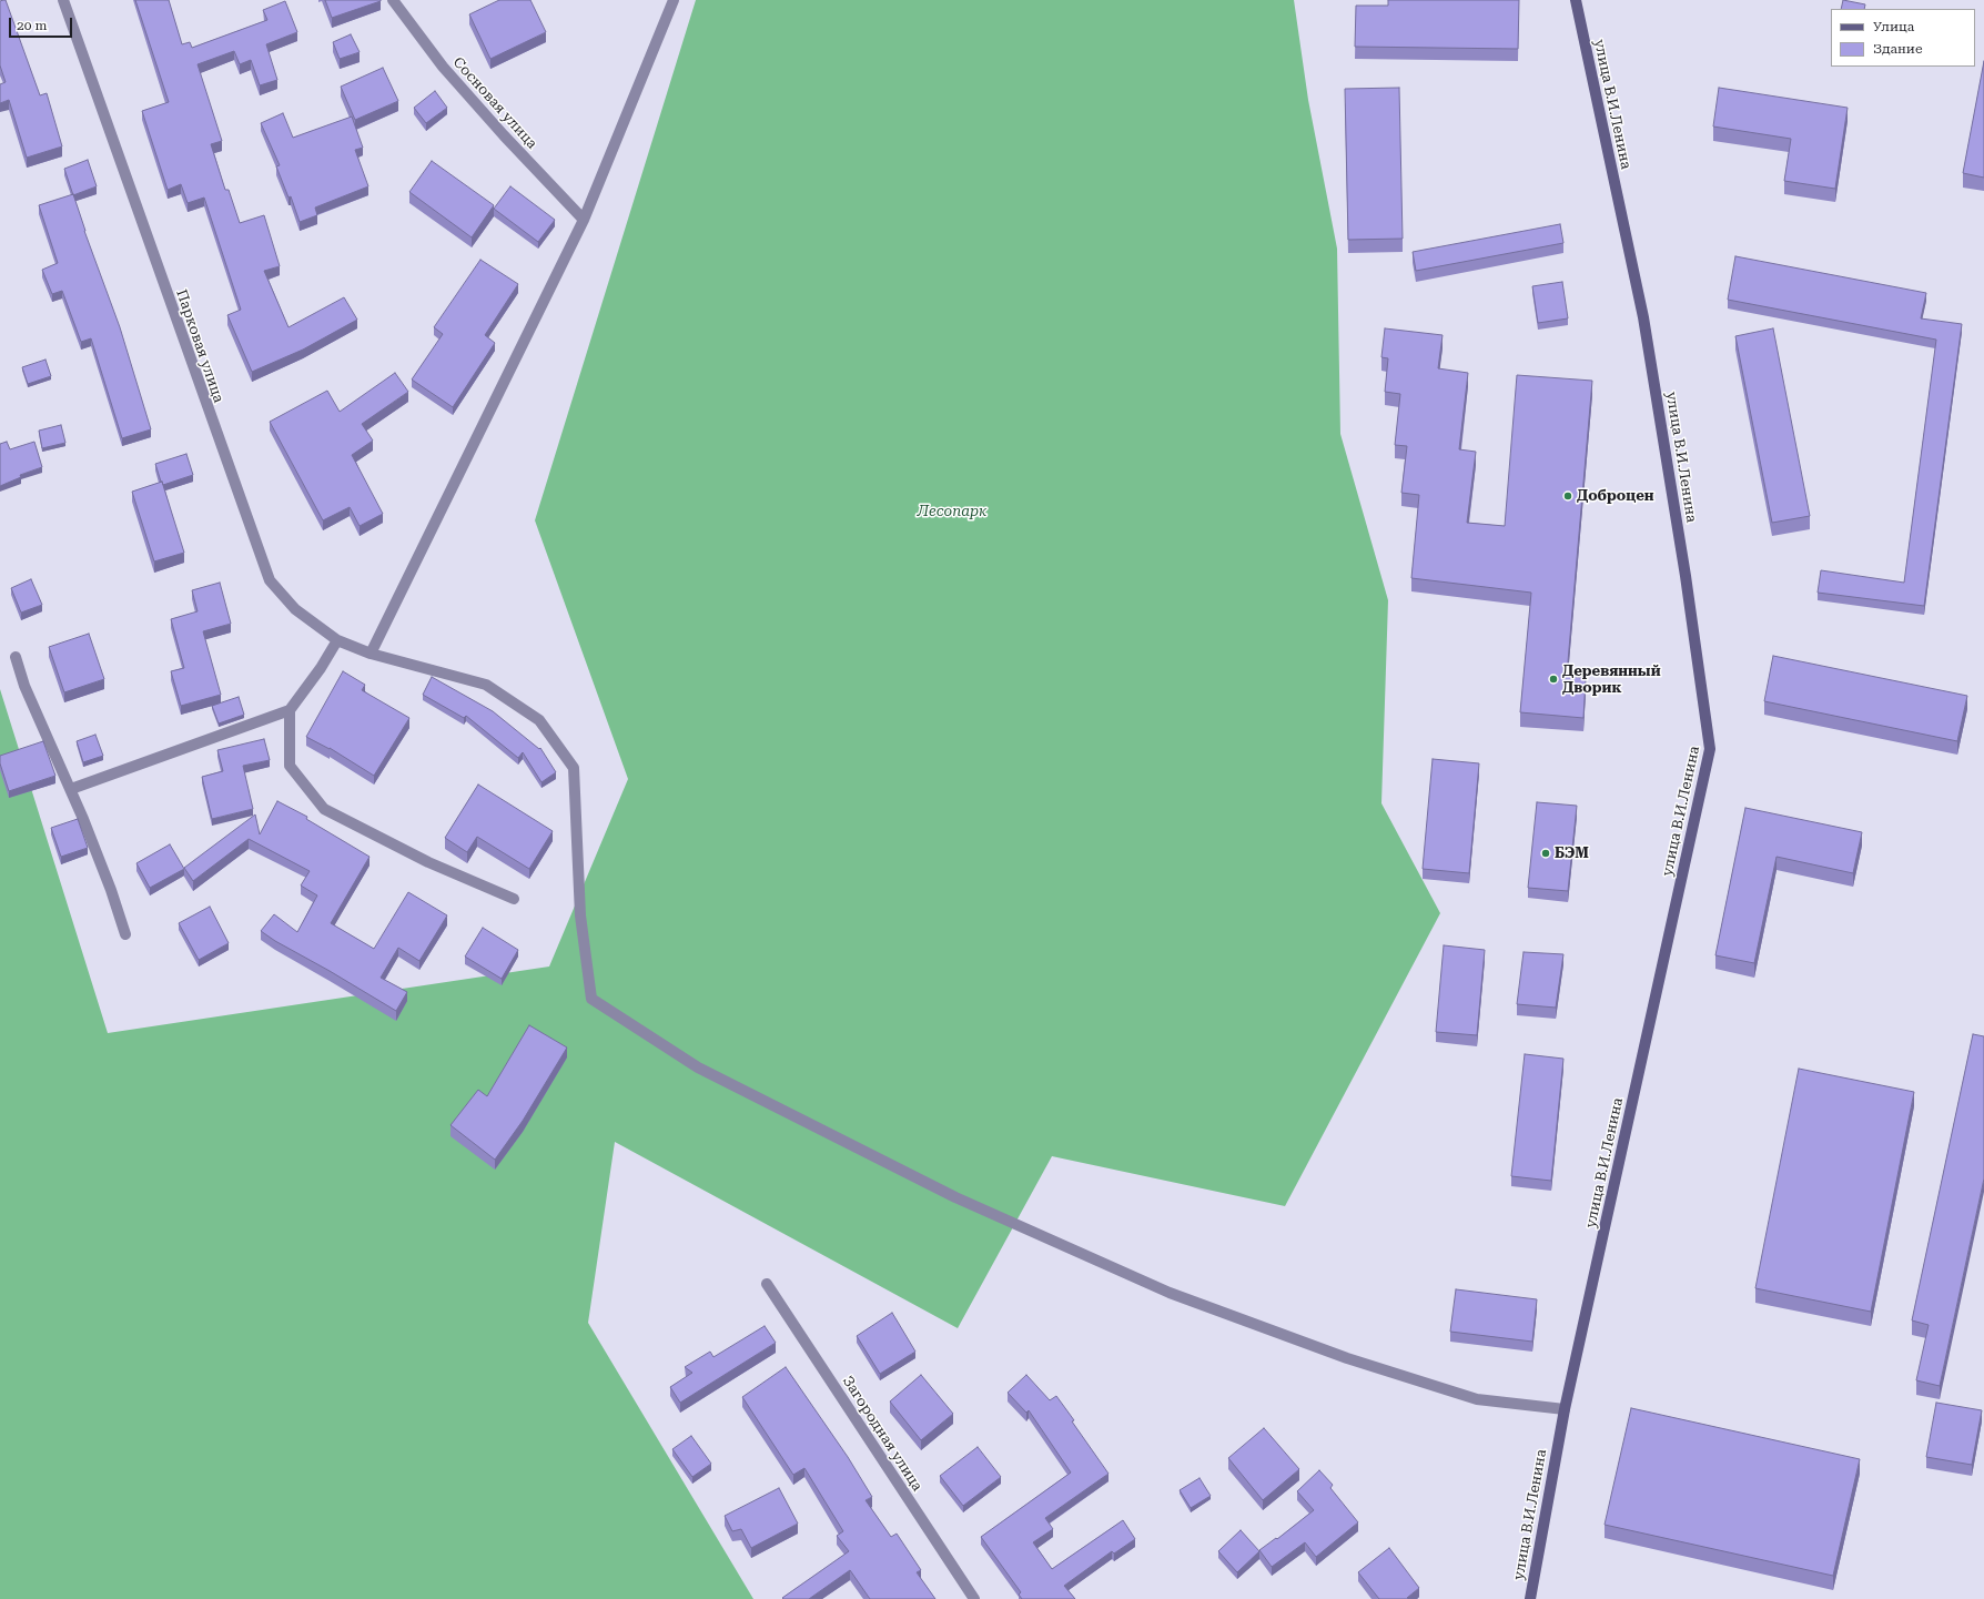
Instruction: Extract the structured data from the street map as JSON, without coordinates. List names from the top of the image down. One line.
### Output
{"streets":{"main road":["улица В.И.Ленина"],"street":["Сосновая улица","Парковая улица","Загородная улица"]},"crossings":[["улица В.И.Ленина","Парковая улица"]],"parks":["Лесопарк"],"places":["Доброцен","Деревянный Дворик","БЭМ"],"legend":["Улица","Здание"],"scale_bar":"20 m"}
